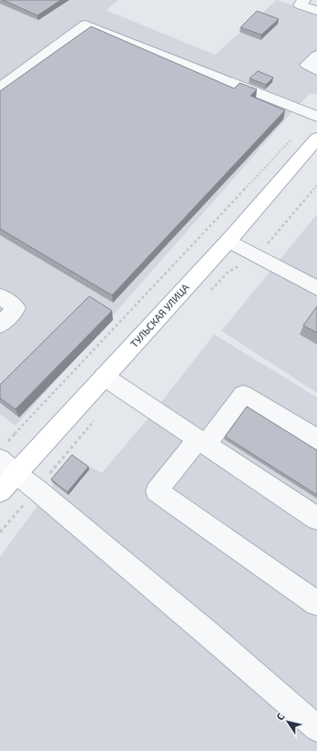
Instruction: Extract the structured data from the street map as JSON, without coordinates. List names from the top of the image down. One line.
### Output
{"streets":{"main road":["ТУЛЬСКАЯ УЛИЦА"]},"north":"top left"}
